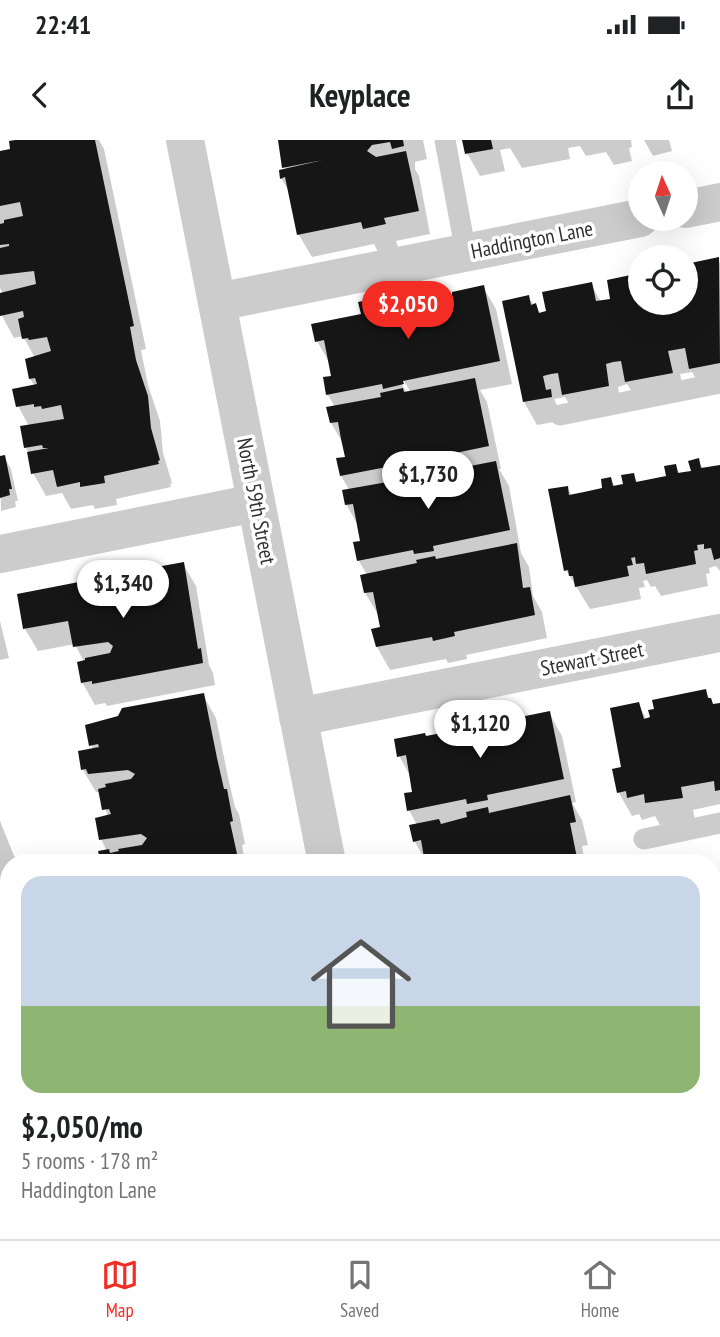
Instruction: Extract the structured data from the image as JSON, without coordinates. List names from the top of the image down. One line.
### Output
{"streets":{"street":["Haddington Lane","North 59th Street","Stewart Street"]},"crossings":[["Haddington Lane","North 59th Street"],["North 59th Street","Stewart Street"]],"north":"top","page":{"status":"22:41","header":"Keyplace","price":["$2,050","$1,730","$1,340","$1,120"],"list":[{"name":"$2,050/mo","note":"5 rooms · 178 m² · Haddington Lane"}],"tabs":["Map","Saved","Home"]}}
